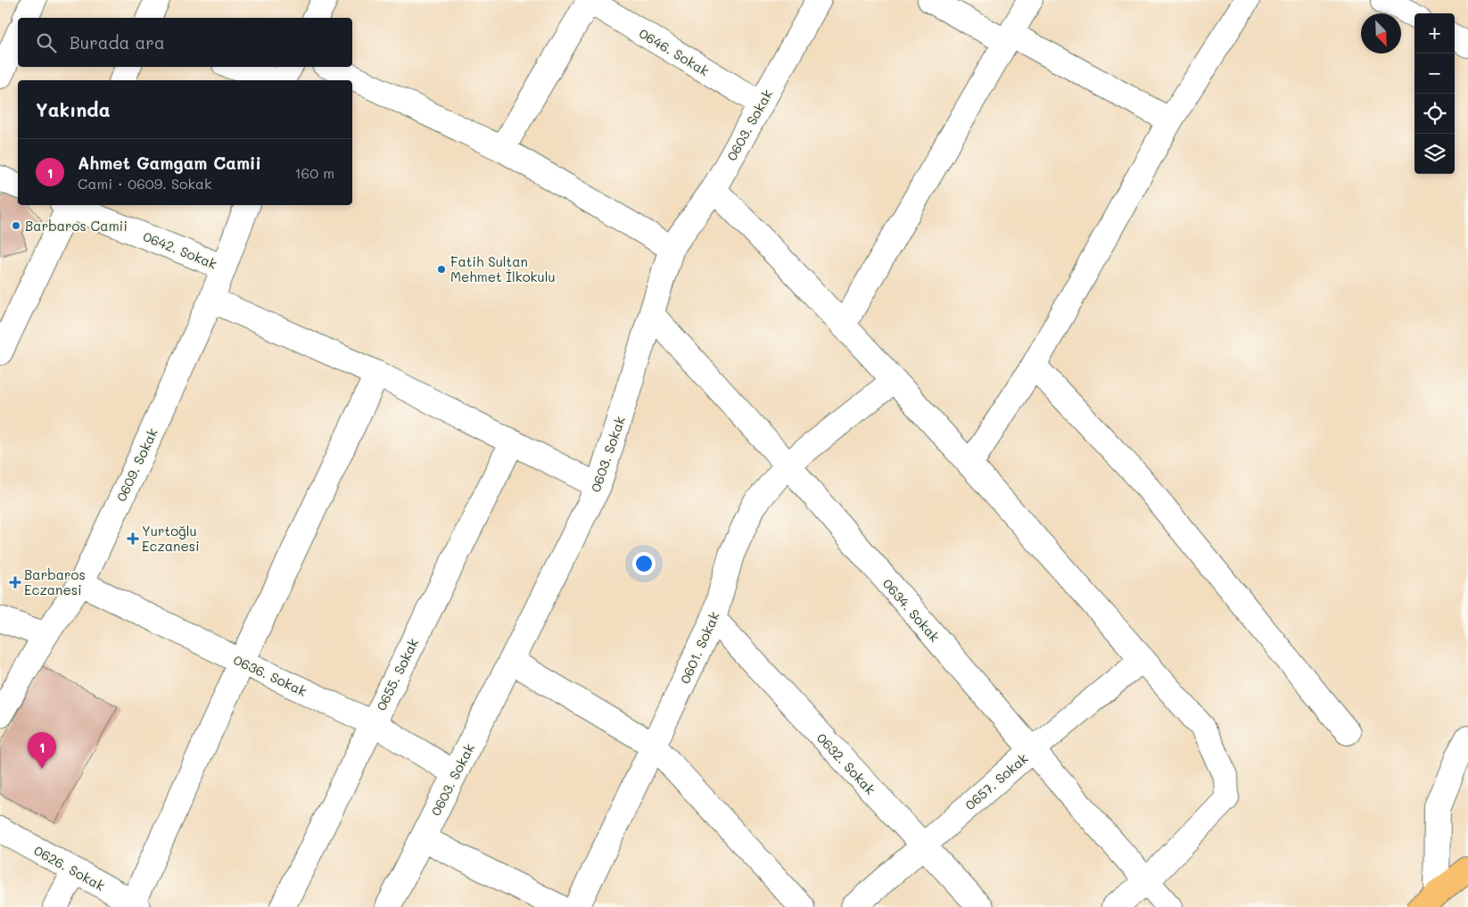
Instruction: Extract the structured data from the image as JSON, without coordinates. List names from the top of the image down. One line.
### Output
{"streets":{"street":["0646. Sokak","0603. Sokak","0642. Sokak","0609. Sokak","0634. Sokak","0601. Sokak","0655. Sokak","0636. Sokak","0632. Sokak","0657. Sokak","0626. Sokak"]},"crossings":[["0646. Sokak","0603. Sokak"],["0603. Sokak","0634. Sokak"],["0603. Sokak","0636. Sokak"],["0642. Sokak","0609. Sokak"],["0609. Sokak","0636. Sokak"],["0634. Sokak","0601. Sokak"],["0634. Sokak","0657. Sokak"],["0601. Sokak","0632. Sokak"],["0655. Sokak","0636. Sokak"],["0632. Sokak","0657. Sokak"]],"places":{"other":["Barbaros Camii","Fatih Sultan Mehmet İlkokulu"],"health":["Yurtoğlu Eczanesi","Barbaros Eczanesi"]},"north":"bottom right","page":{"map_buttons":["+","−"],"search":"Burada ara","heading":"Yakında","list":[{"mark":"1","name":"Ahmet Gamgam Camii","note":"Cami · 0609. Sokak","value":"160 m"}],"pins":"1"}}
